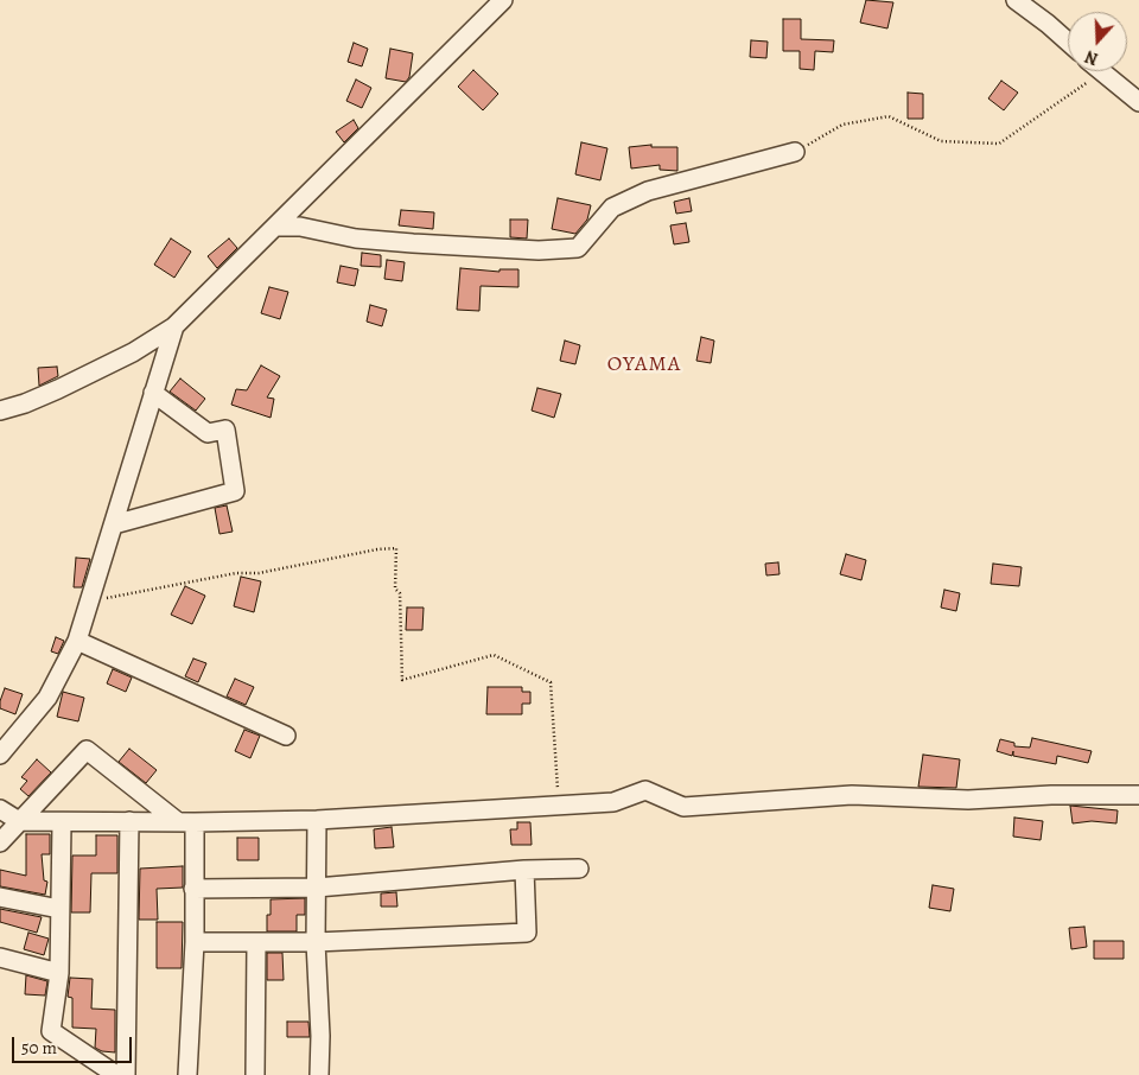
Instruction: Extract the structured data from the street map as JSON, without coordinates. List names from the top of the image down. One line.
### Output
{"districts":["OYAMA"],"scale_bar":"50 m","north":"bottom"}
